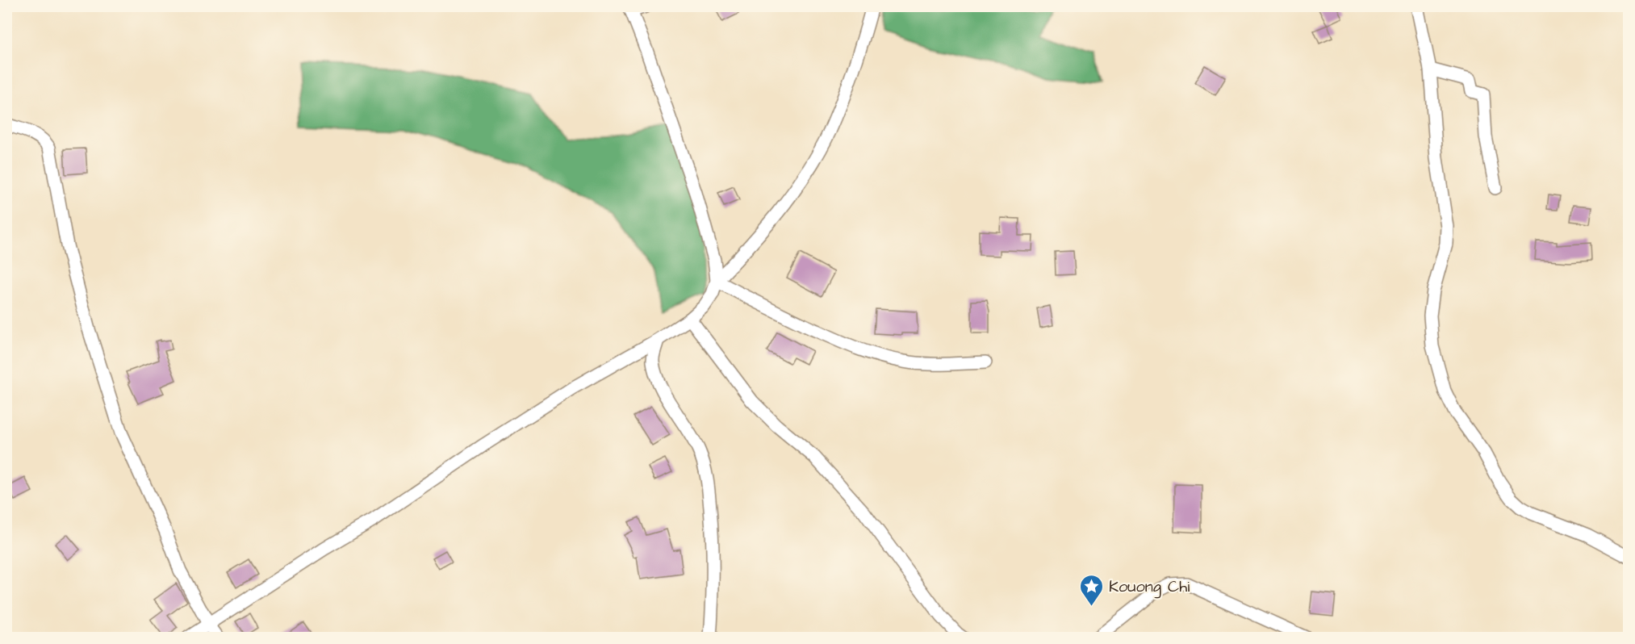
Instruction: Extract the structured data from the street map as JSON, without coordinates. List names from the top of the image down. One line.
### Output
{"places":{"place":["Kouong Chi"]}}
